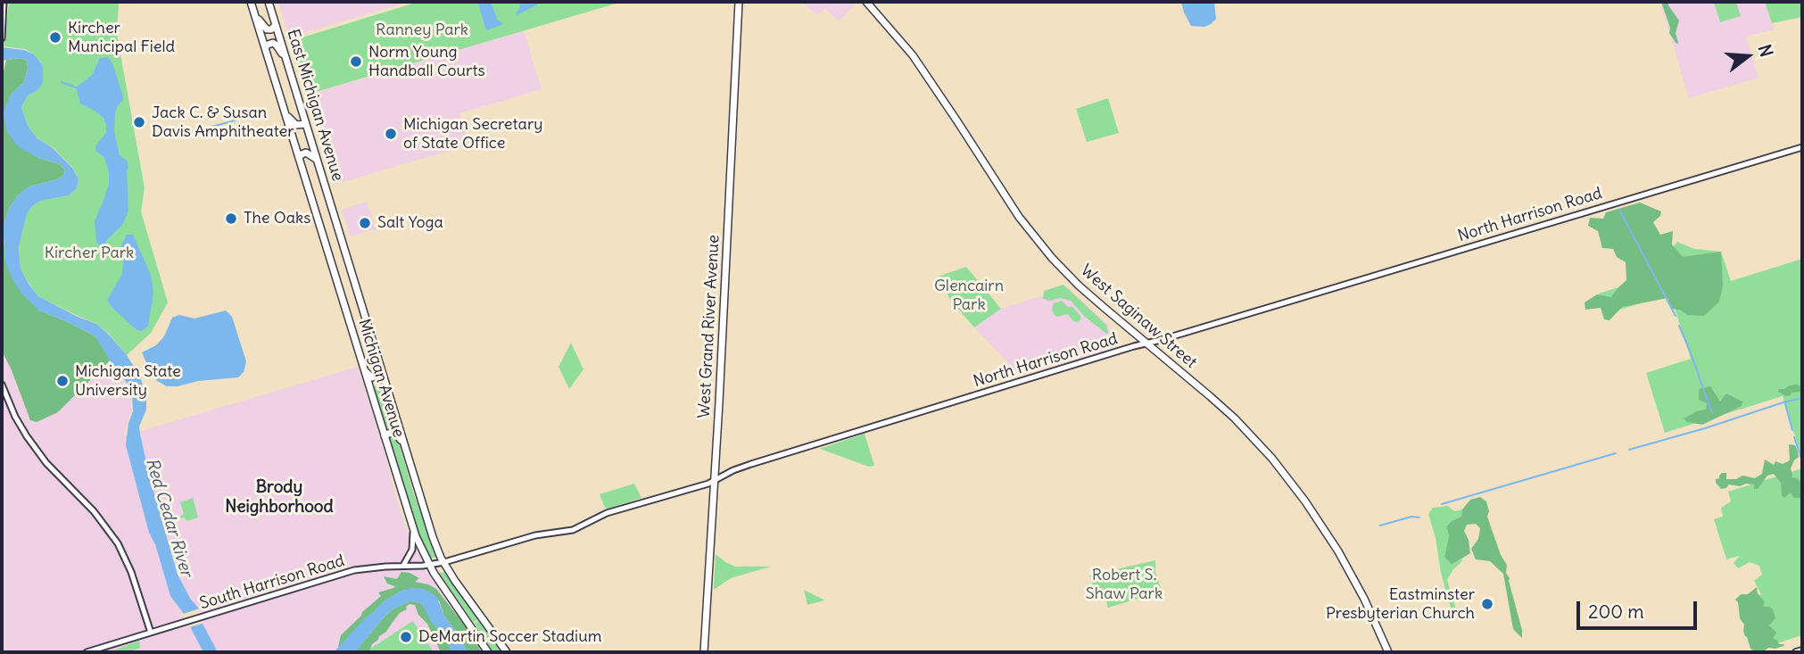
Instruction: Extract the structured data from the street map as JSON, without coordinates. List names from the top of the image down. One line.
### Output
{"streets":{"main road":["East Michigan Avenue","West Saginaw Street","West Grand River Avenue","Michigan Avenue"],"street":["North Harrison Road","South Harrison Road"]},"crossings":[["East Michigan Avenue","Michigan Avenue"],["North Harrison Road","West Saginaw Street"],["North Harrison Road","West Grand River Avenue"],["North Harrison Road","Michigan Avenue"],["North Harrison Road","South Harrison Road"],["Michigan Avenue","South Harrison Road"]],"districts":["Brody Neighborhood"],"water":["Red Cedar River"],"parks":["Ranney Park","Kircher Park","Glencairn Park","Robert S. Shaw Park"],"places":["Kircher Municipal Field","Norm Young Handball Courts","Jack C. & Susan Davis Amphitheater","Michigan Secretary of State Office","The Oaks","Salt Yoga","Michigan State University","Eastminster Presbyterian Church","DeMartin Soccer Stadium"],"scale_bar":"200 m","north":"right"}
